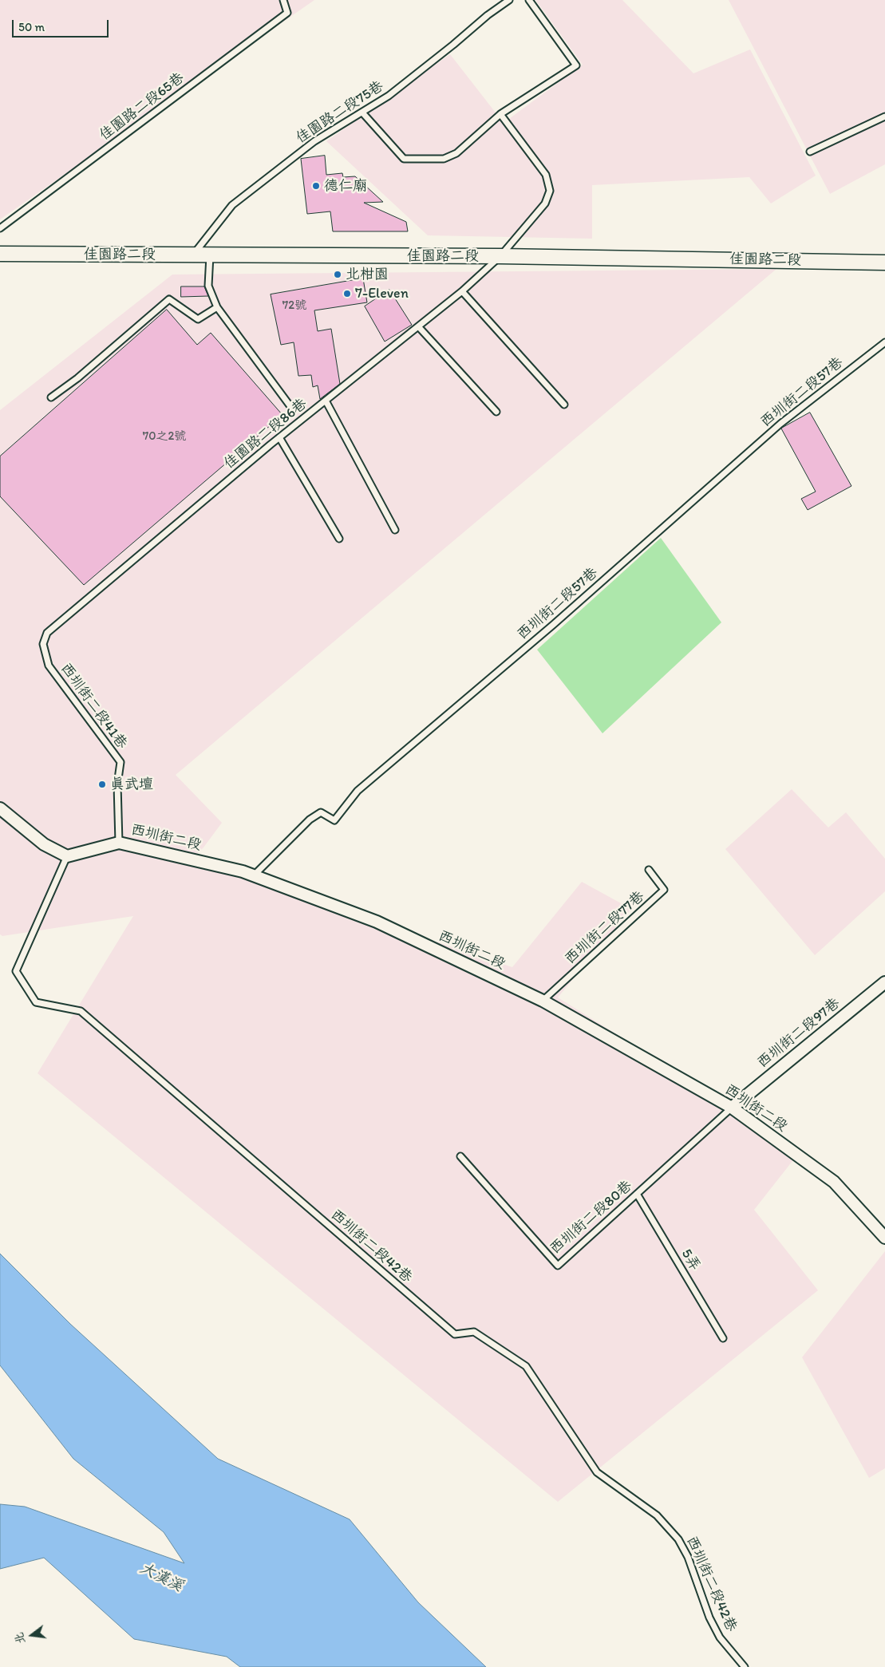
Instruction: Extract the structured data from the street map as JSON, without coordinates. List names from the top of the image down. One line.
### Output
{"streets":{"street":["佳園路二段","西圳街二段","西圳街二段97巷"],"lane":["佳園路二段65巷","佳園路二段75巷","西圳街二段57巷","佳園路二段86巷","西圳街二段41巷","西圳街二段77巷","西圳街二段80巷","西圳街二段42巷","5弄"]},"crossings":[["佳園路二段75巷","佳園路二段"],["佳園路二段","佳園路二段86巷"],["西圳街二段57巷","西圳街二段"],["佳園路二段86巷","西圳街二段41巷"],["西圳街二段41巷","西圳街二段"],["西圳街二段","西圳街二段77巷"],["西圳街二段","西圳街二段97巷"],["西圳街二段","西圳街二段80巷"],["西圳街二段","西圳街二段42巷"],["西圳街二段97巷","西圳街二段80巷"],["西圳街二段80巷","5弄"]],"water":["大漢溪"],"places":["德仁廟","北柑園","7-Eleven","真武壇"],"house_numbers":["72號","70之2號"],"scale_bar":"50 m","north":"left"}
